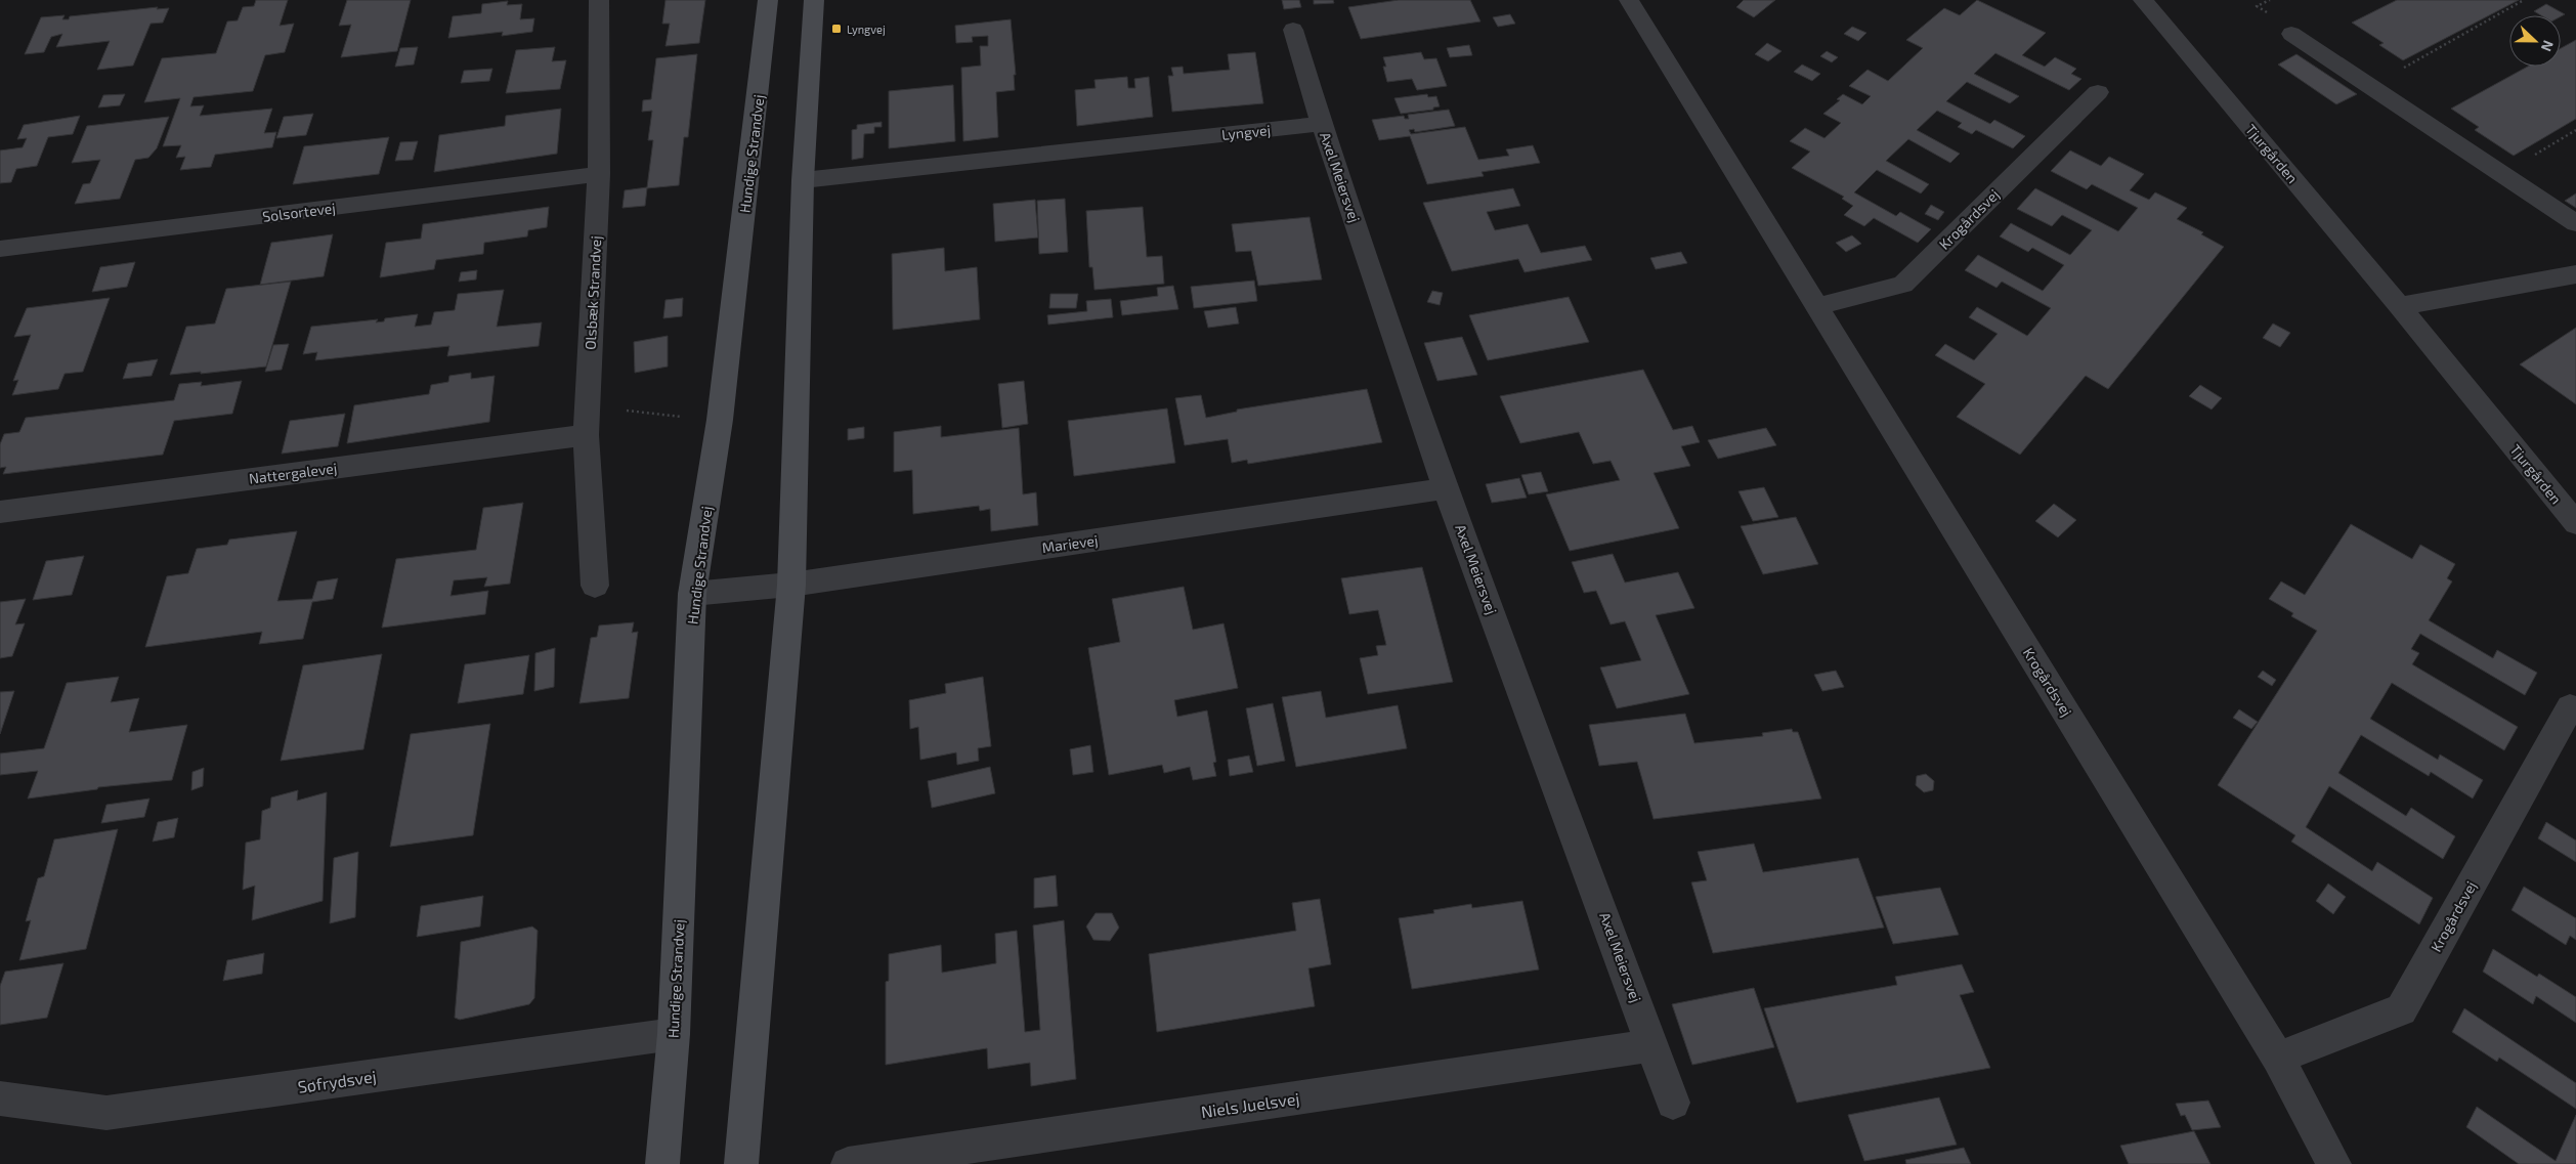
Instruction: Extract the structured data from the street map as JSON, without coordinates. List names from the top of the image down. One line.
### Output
{"streets":{"main road":["Hundige Strandvej"],"street":["Lyngvej","Tjurgården","Axel Meiersvej","Solsortevej","Krogårdsvej","Olsbæk Strandvej","Nattergalevej","Marievej","Søfrydsvej","Niels Juelsvej"]},"crossings":[["Lyngvej","Axel Meiersvej"],["Hundige Strandvej","Marievej"],["Hundige Strandvej","Søfrydsvej"],["Axel Meiersvej","Marievej"],["Axel Meiersvej","Niels Juelsvej"],["Solsortevej","Olsbæk Strandvej"],["Olsbæk Strandvej","Nattergalevej"]],"places":{"transit":["Lyngvej"]},"north":"right"}
